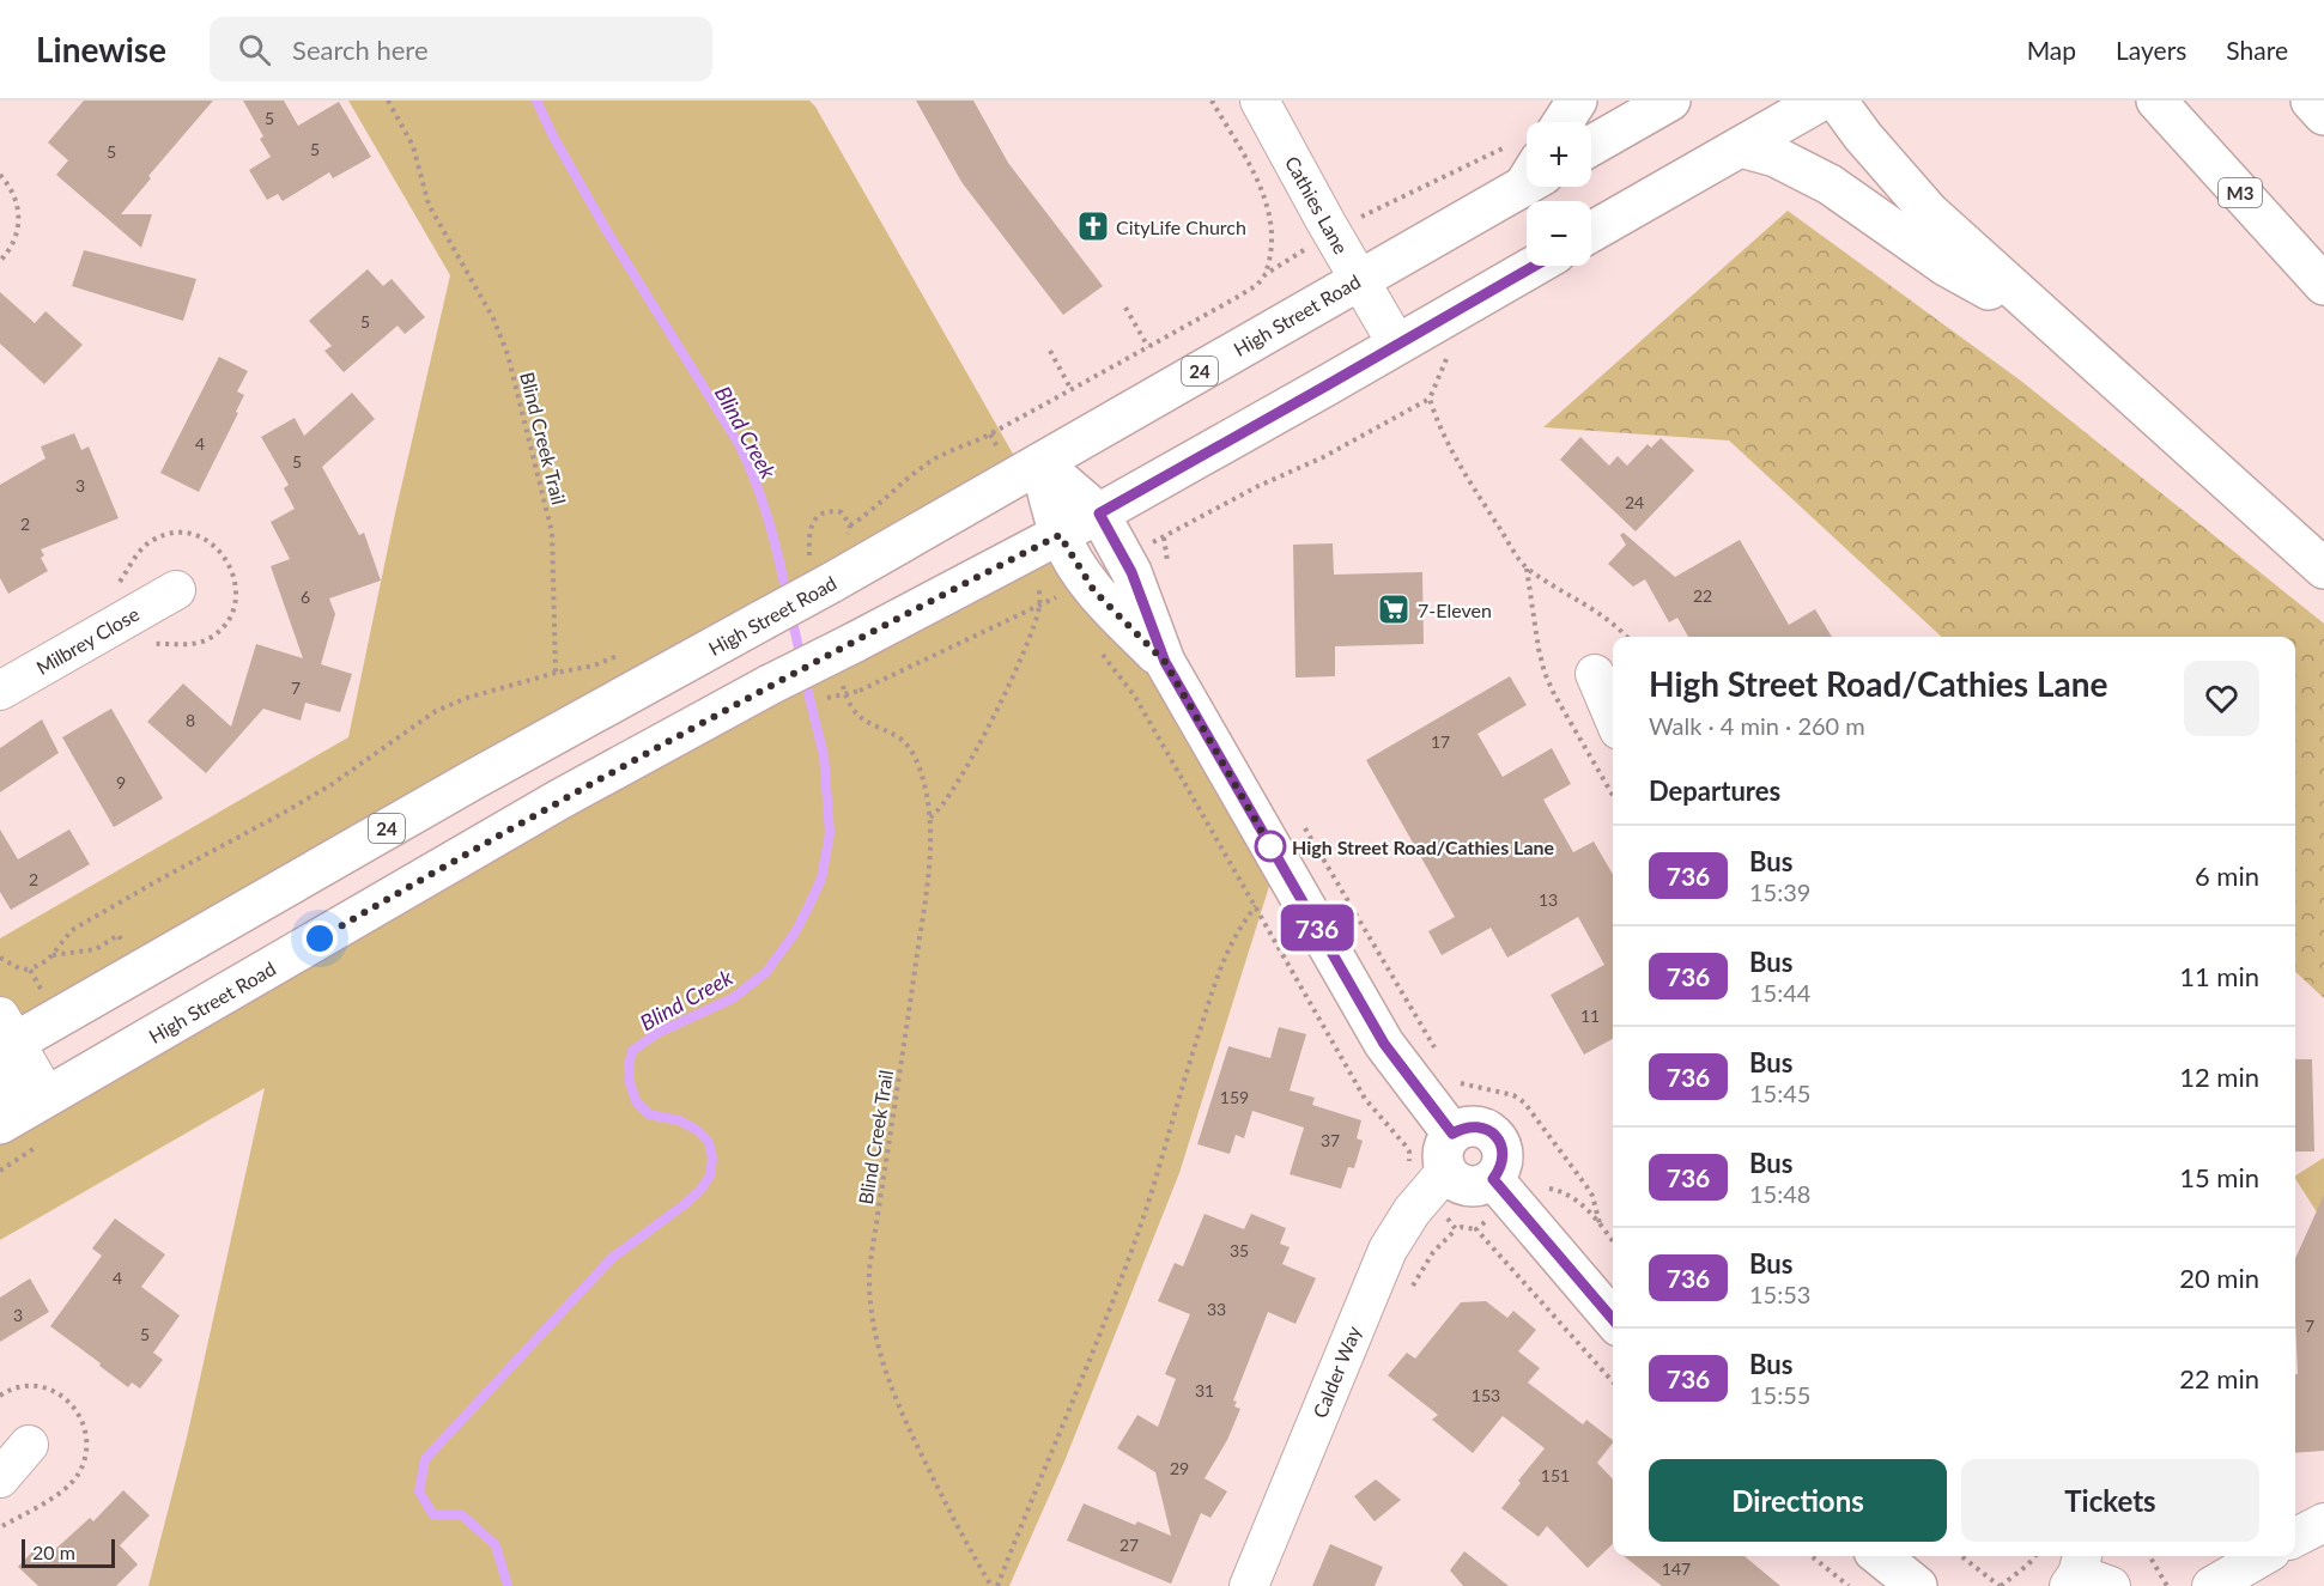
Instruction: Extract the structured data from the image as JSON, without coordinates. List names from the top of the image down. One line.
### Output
{"streets":{"main road":["M3","High Street Road","24"],"street":["Cathies Lane","Milbrey Close","Calder Way"],"path":["Blind Creek Trail"]},"crossings":[["Cathies Lane","High Street Road"]],"water":["Blind Creek"],"places":{"church":["CityLife Church"],"supermarket":["7-Eleven"],"other":["High Street Road/Cathies Lane"]},"lines":["bus line 736"],"house_numbers":["5","5","5","5","4","5","3","24","2","22","6","7","8","17","9","2","13","11","159","37","35","4","33","3","7","5","31","153","29","151","27","147"],"scale_bar":"20 m","page":{"header":"Linewise","search":"Search here","nav":["Map","Layers","Share"],"on_map":"736","map_buttons":["+","−"],"heading":[["High Street Road/Cathies Lane","Walk · 4 min · 260 m"],"Departures"],"list":[{"mark":"736","name":"Bus","note":"15:39","value":"6 min"},{"mark":"736","name":"Bus","note":"15:44","value":"11 min"},{"mark":"736","name":"Bus","note":"15:45","value":"12 min"},{"mark":"736","name":"Bus","note":"15:48","value":"15 min"},{"mark":"736","name":"Bus","note":"15:53","value":"20 min"},{"mark":"736","name":"Bus","note":"15:55","value":"22 min"}],"buttons":["Directions","Tickets"],"scale":"20 m"}}
